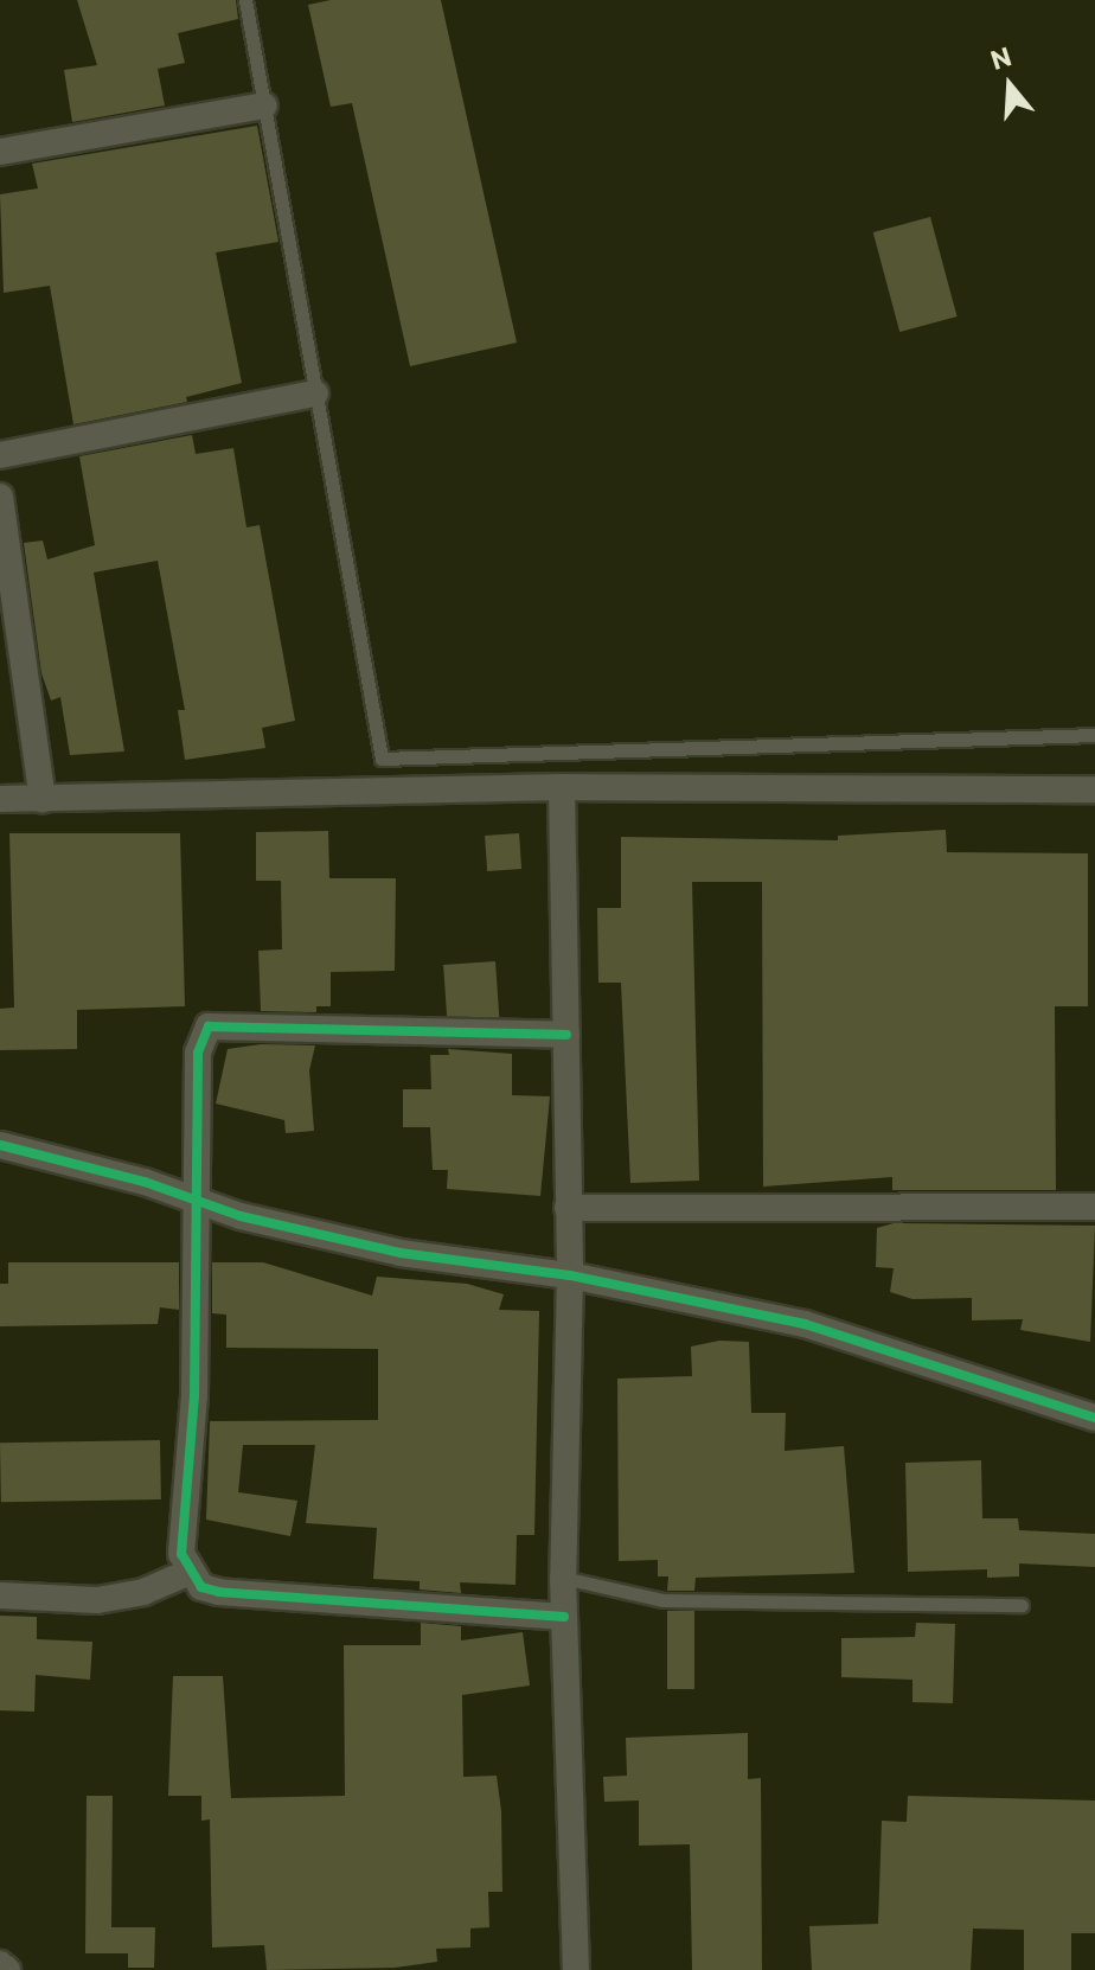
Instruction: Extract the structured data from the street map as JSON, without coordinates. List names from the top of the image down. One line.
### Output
{"north":"top"}
